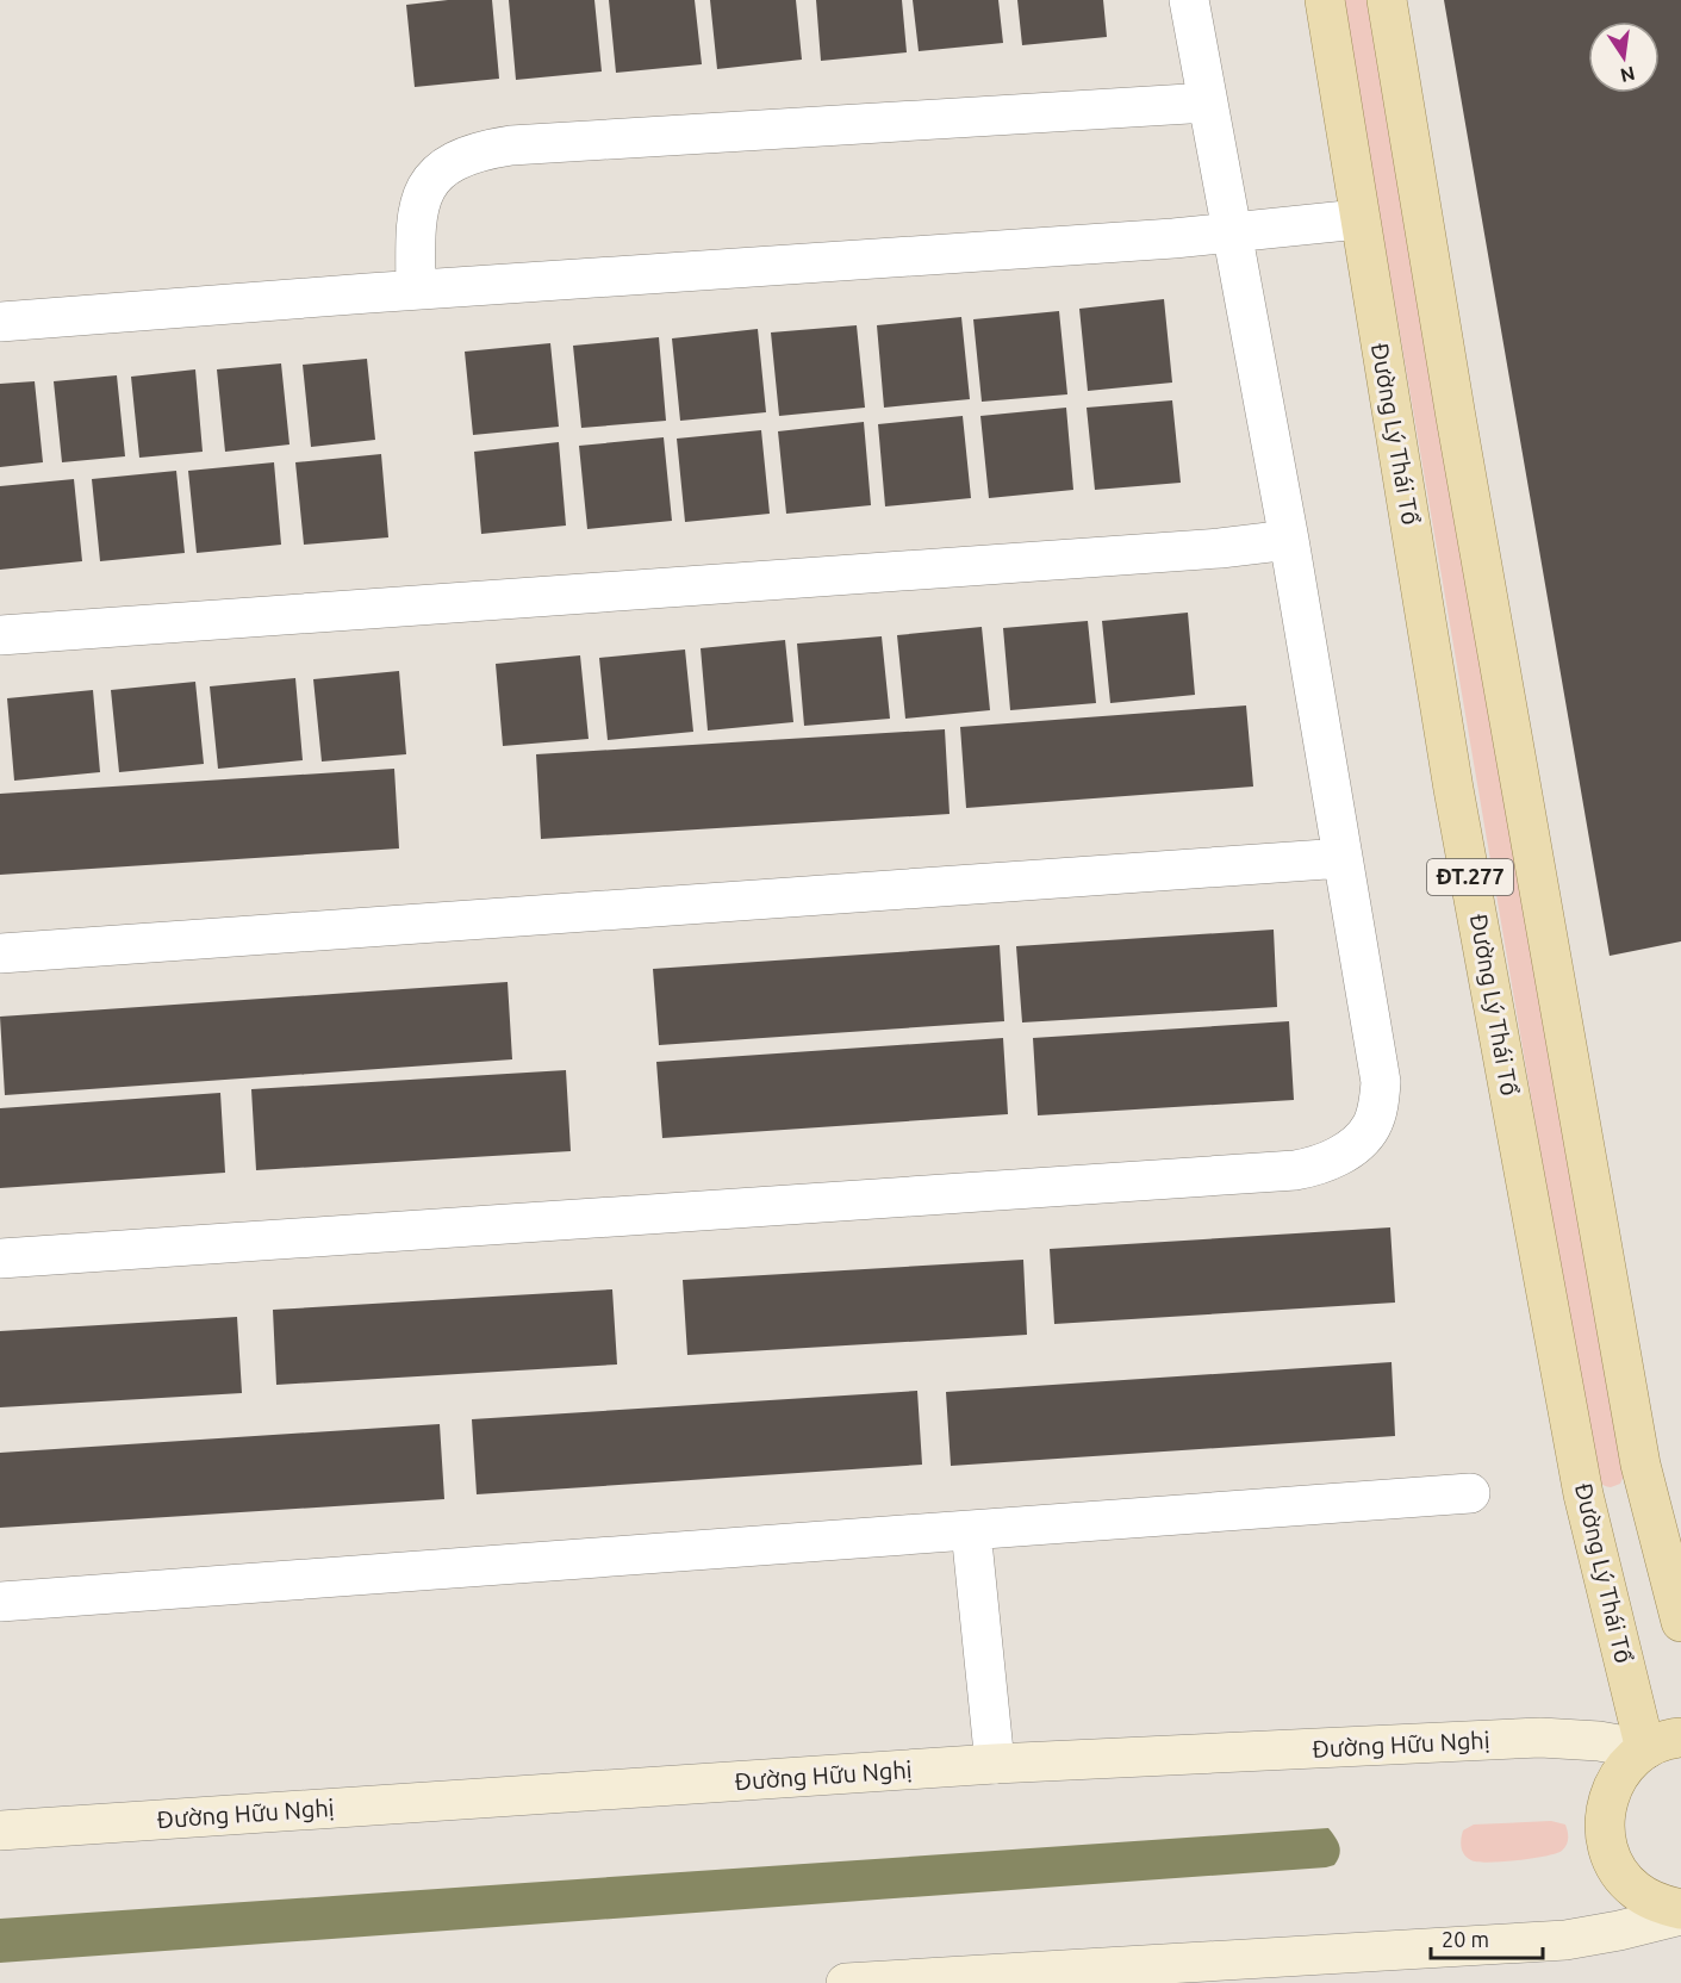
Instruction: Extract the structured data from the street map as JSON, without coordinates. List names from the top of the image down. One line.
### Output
{"streets":{"main road":["Đường Lý Thái Tổ","ĐT.277","Đường Hữu Nghị"]},"crossings":[["Đường Lý Thái Tổ","Đường Hữu Nghị"]],"scale_bar":"20 m","north":"bottom"}
